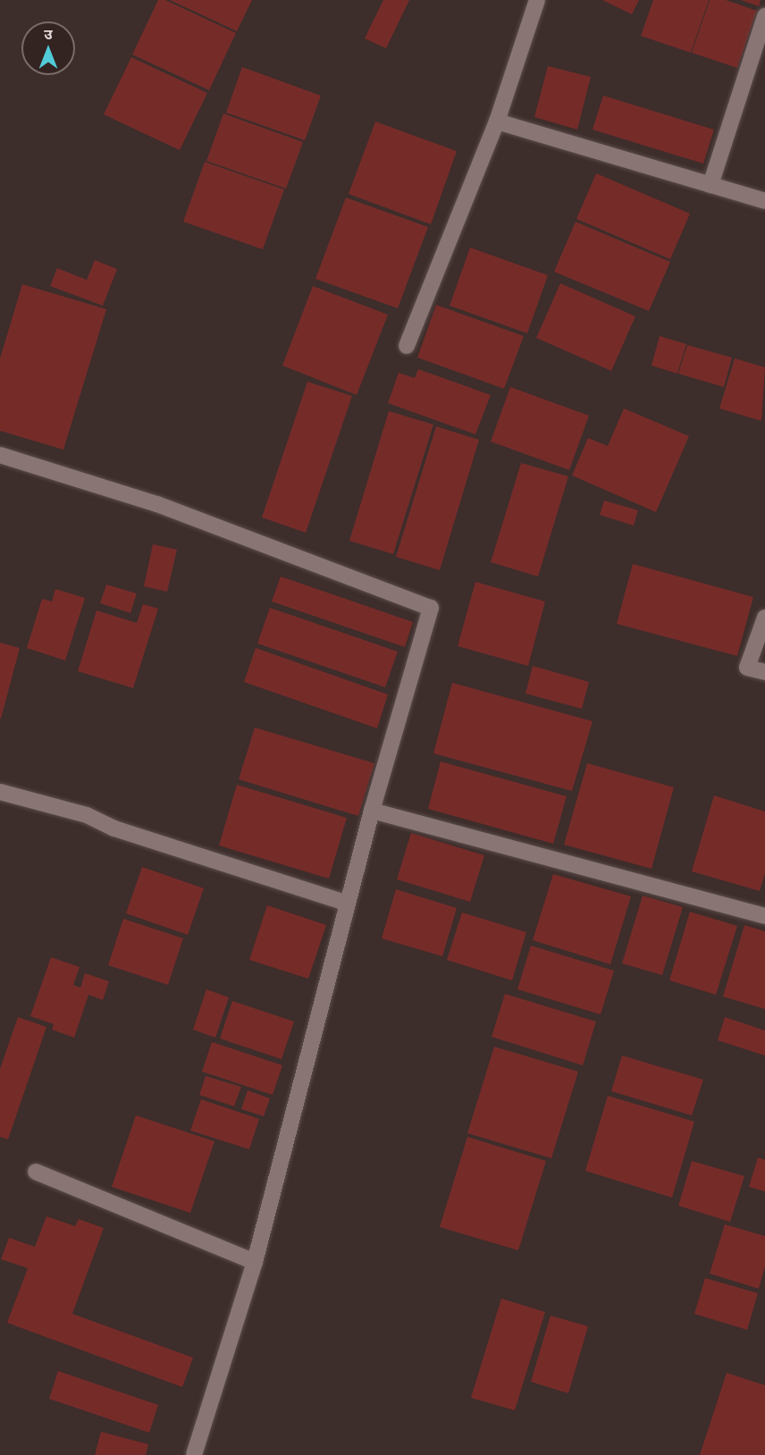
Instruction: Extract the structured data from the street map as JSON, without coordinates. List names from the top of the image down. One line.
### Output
{"north":"top"}
